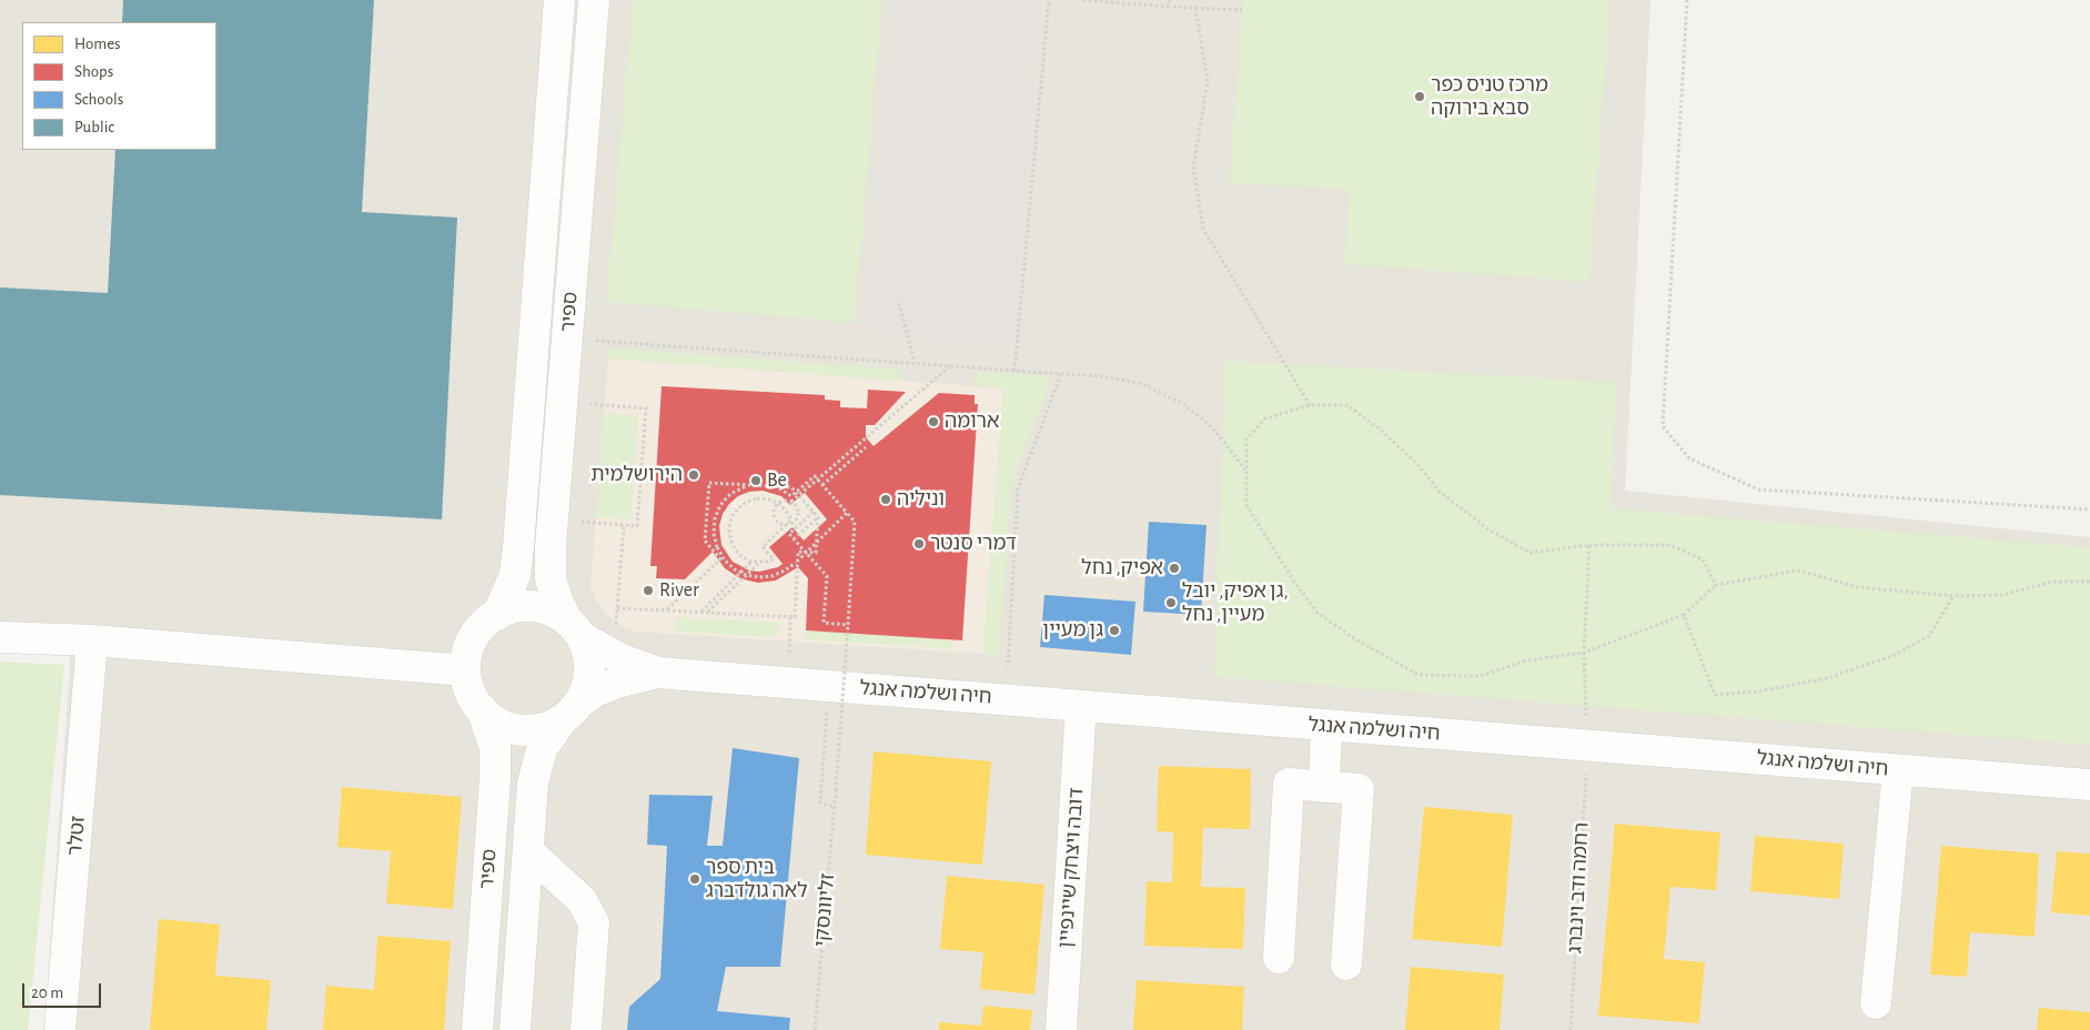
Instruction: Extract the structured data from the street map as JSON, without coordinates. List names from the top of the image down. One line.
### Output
{"streets":{"street":["ספיר","חיה ושלמה אנגל","זטלר","דובה ויצחק שיינפיין"],"path":["רחמה ודב וינברג","זליוונסקי"]},"crossings":[["ספיר","חיה ושלמה אנגל"],["חיה ושלמה אנגל","דובה ויצחק שיינפיין"],["חיה ושלמה אנגל","רחמה ודב וינברג"]],"places":["מרכז טניס כפר סבא בירוקה","ארומה","הירושלמית","Be","וניליה","דמרי סנטר","אפיק, נחל","River","גן אפיק, יובל, מעיין, נחל","גן מעיין","בית ספר לאה גולדברג"],"legend":["Homes","Shops","Schools","Public"],"scale_bar":"20 m"}
